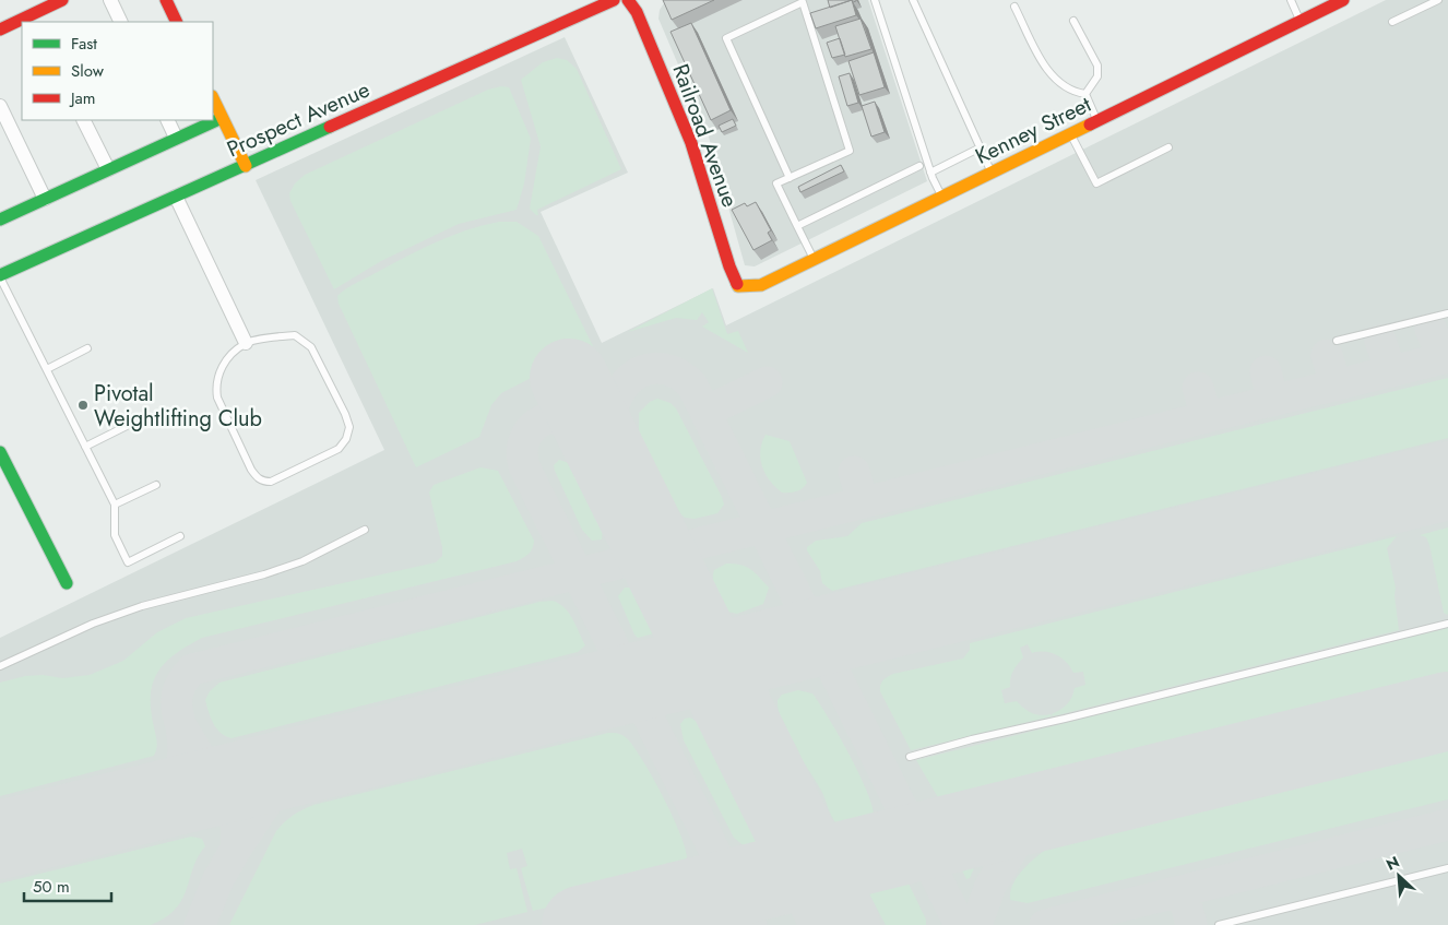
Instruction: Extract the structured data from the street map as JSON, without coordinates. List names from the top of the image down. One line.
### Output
{"streets":{"street":["Prospect Avenue","Kenney Street","Railroad Avenue"]},"crossings":[["Kenney Street","Railroad Avenue"]],"places":["Pivotal Weightlifting Club"],"legend":["Fast","Slow","Jam"],"scale_bar":"50 m","north":"top left"}
